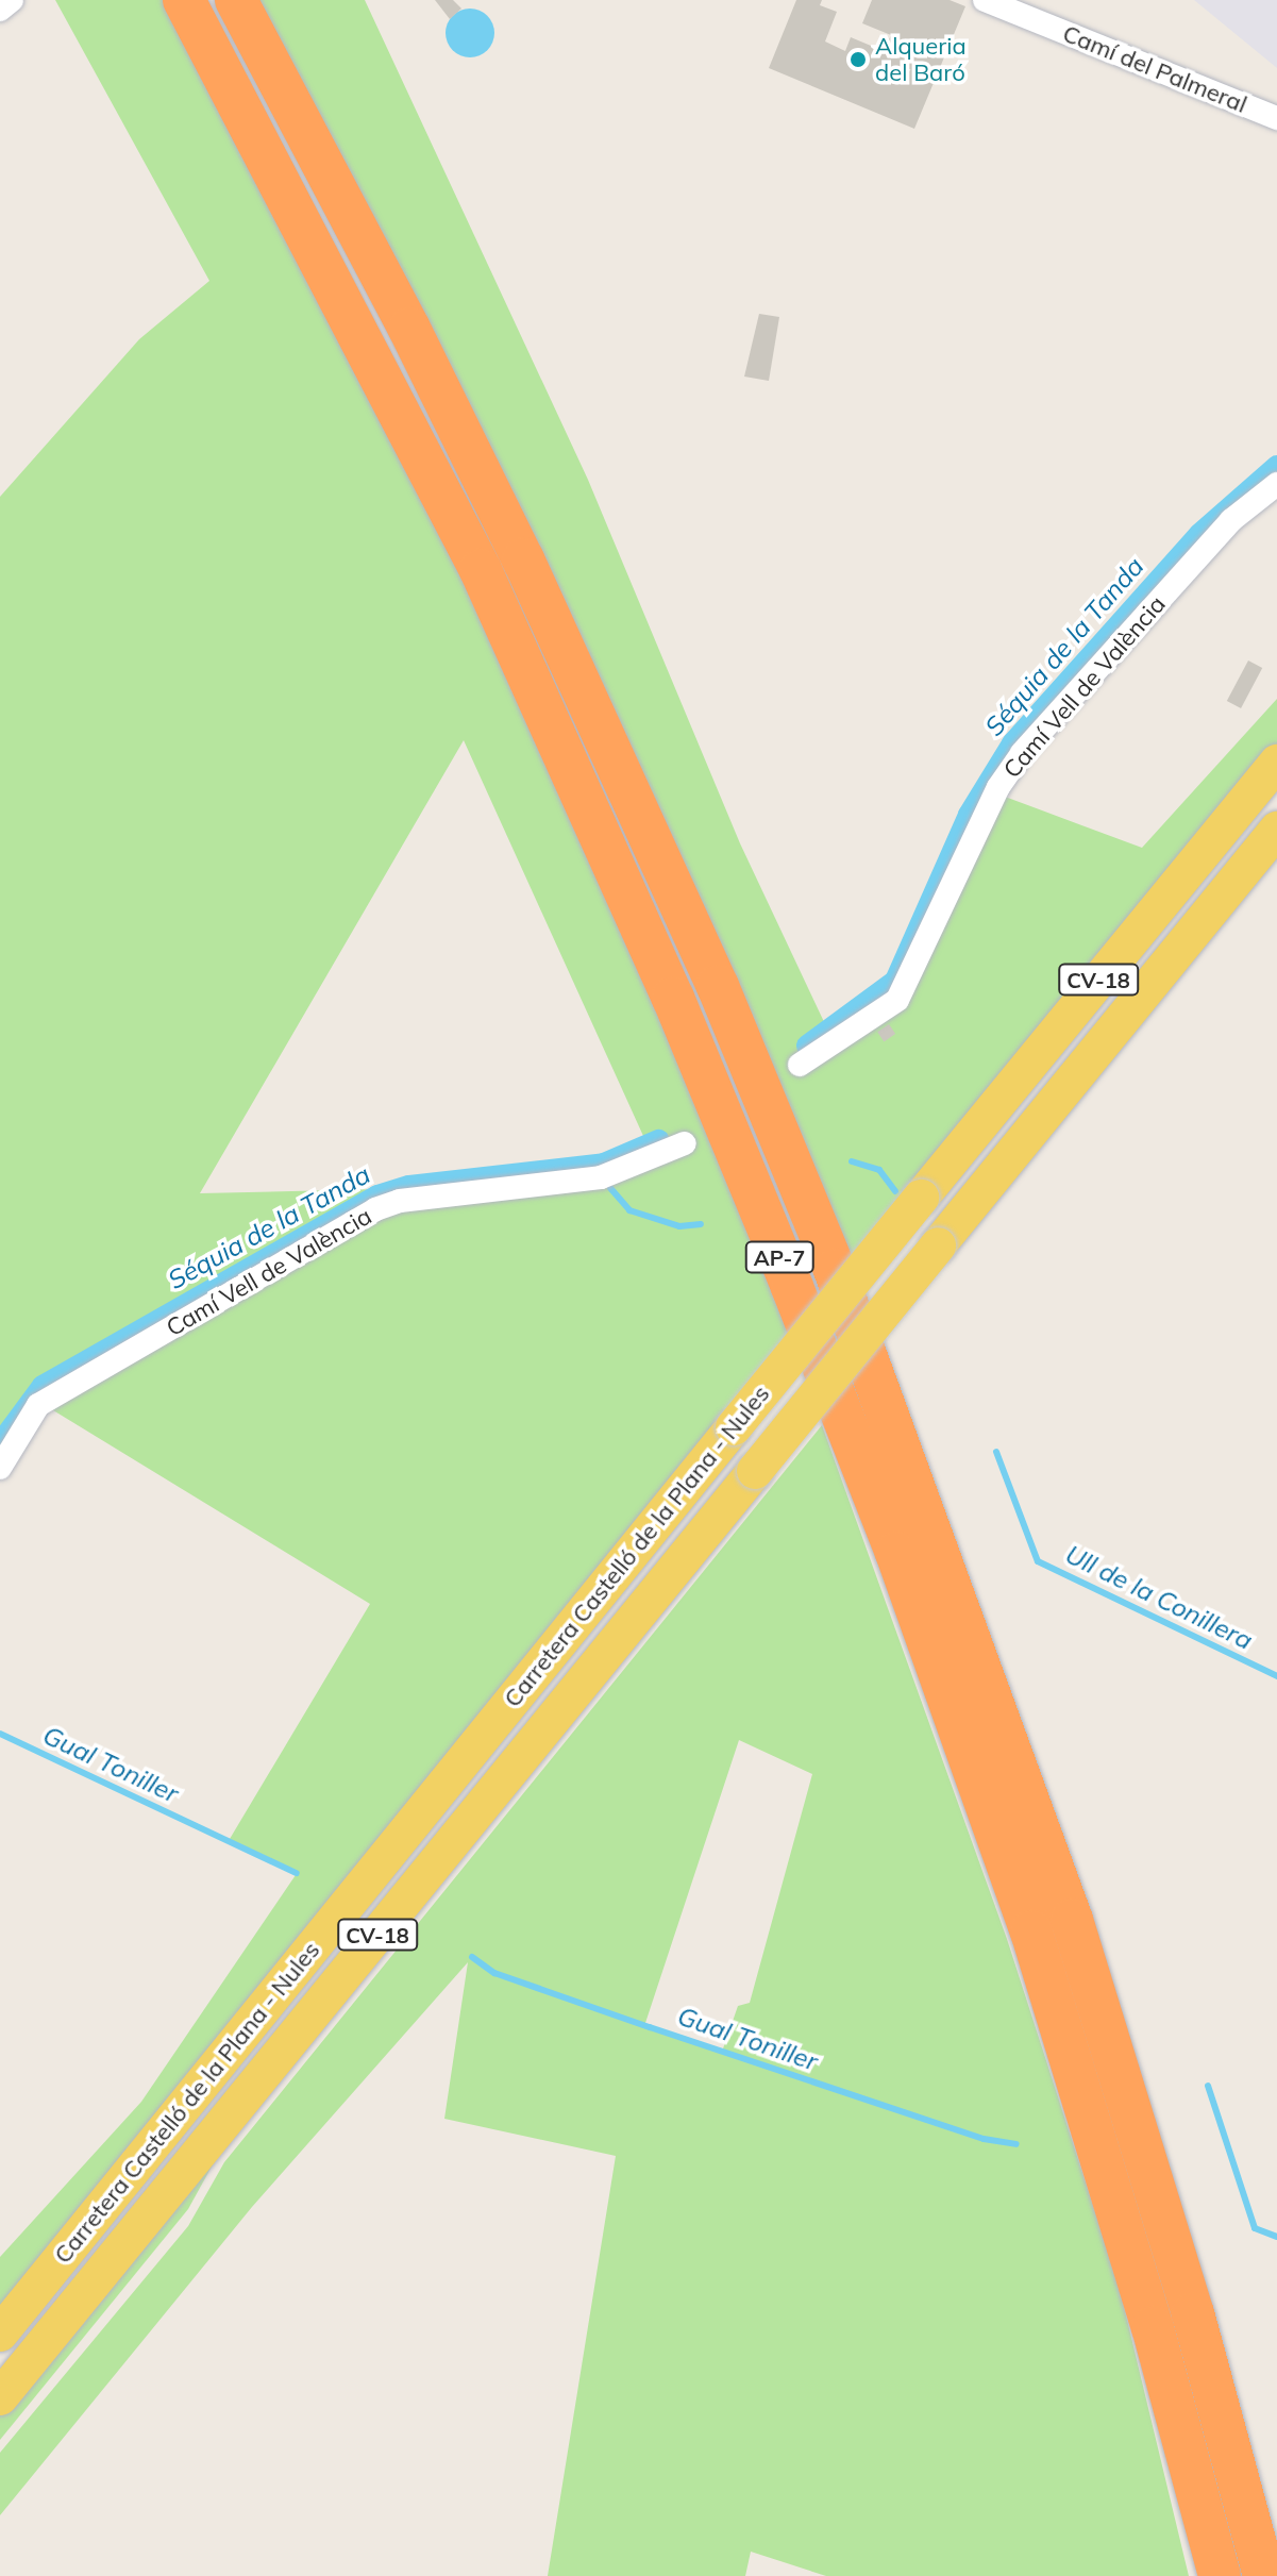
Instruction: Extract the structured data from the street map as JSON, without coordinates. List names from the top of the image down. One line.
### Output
{"streets":{"highway":["AP-7"],"main road":["CV-18","Carretera Castelló de la Plana - Nules"],"street":["Camí del Palmeral","Camí Vell de València"]},"water":["Séquia de la Tanda","Ull de la Conillera","Gual Toniller"],"places":["Alqueria del Baró"]}
